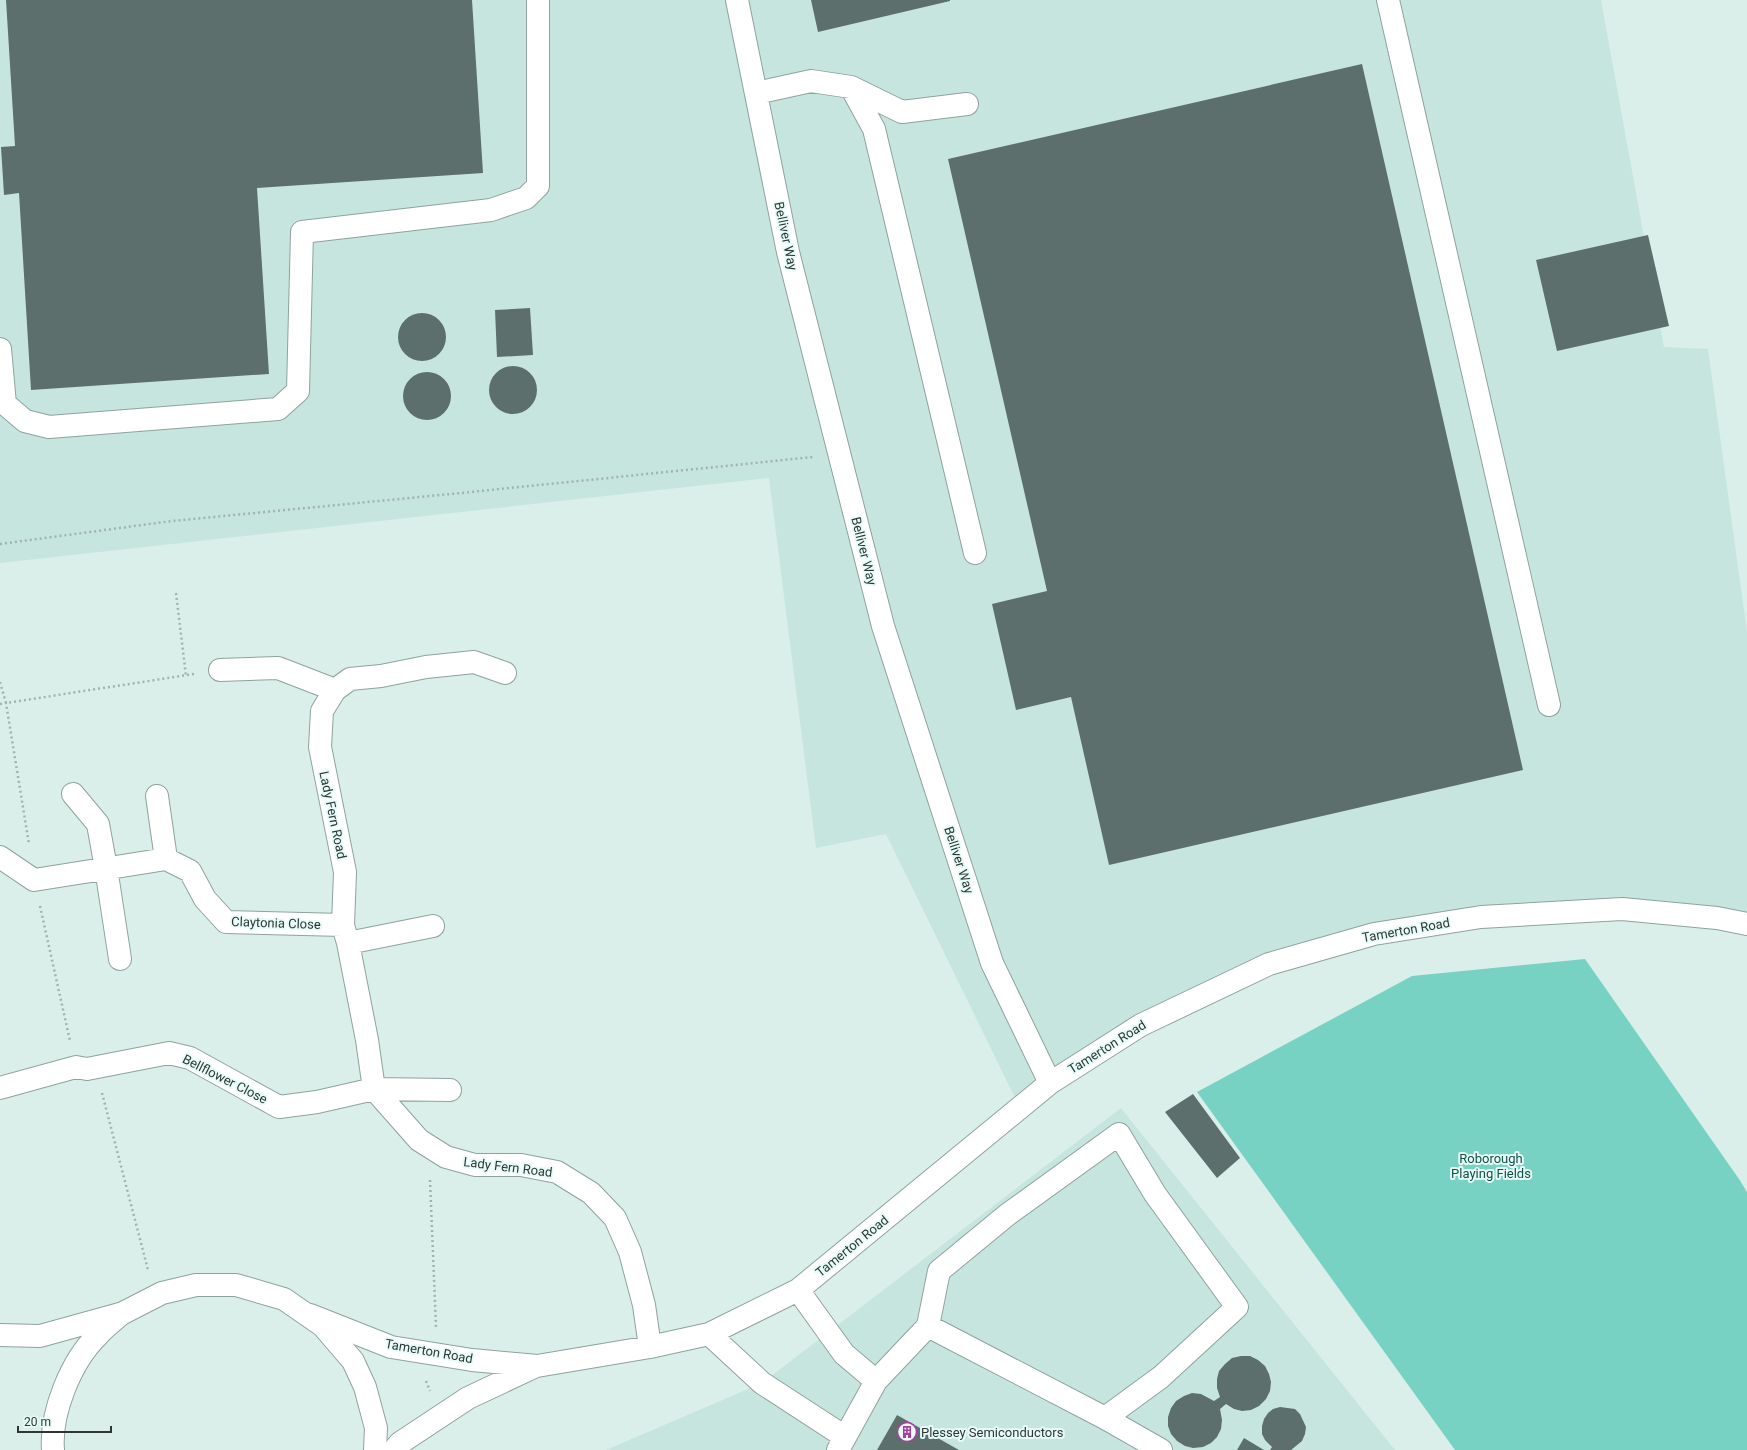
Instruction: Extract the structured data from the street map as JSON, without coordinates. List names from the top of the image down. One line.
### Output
{"streets":{"main road":["Belliver Way","Lady Fern Road","Claytonia Close","Tamerton Road","Bellflower Close"]},"crossings":[["Belliver Way","Tamerton Road"],["Lady Fern Road","Claytonia Close"],["Lady Fern Road","Tamerton Road"],["Lady Fern Road","Bellflower Close"]],"parks":["Roborough Playing Fields"],"places":{"building":["Plessey Semiconductors"]},"scale_bar":"20 m"}
